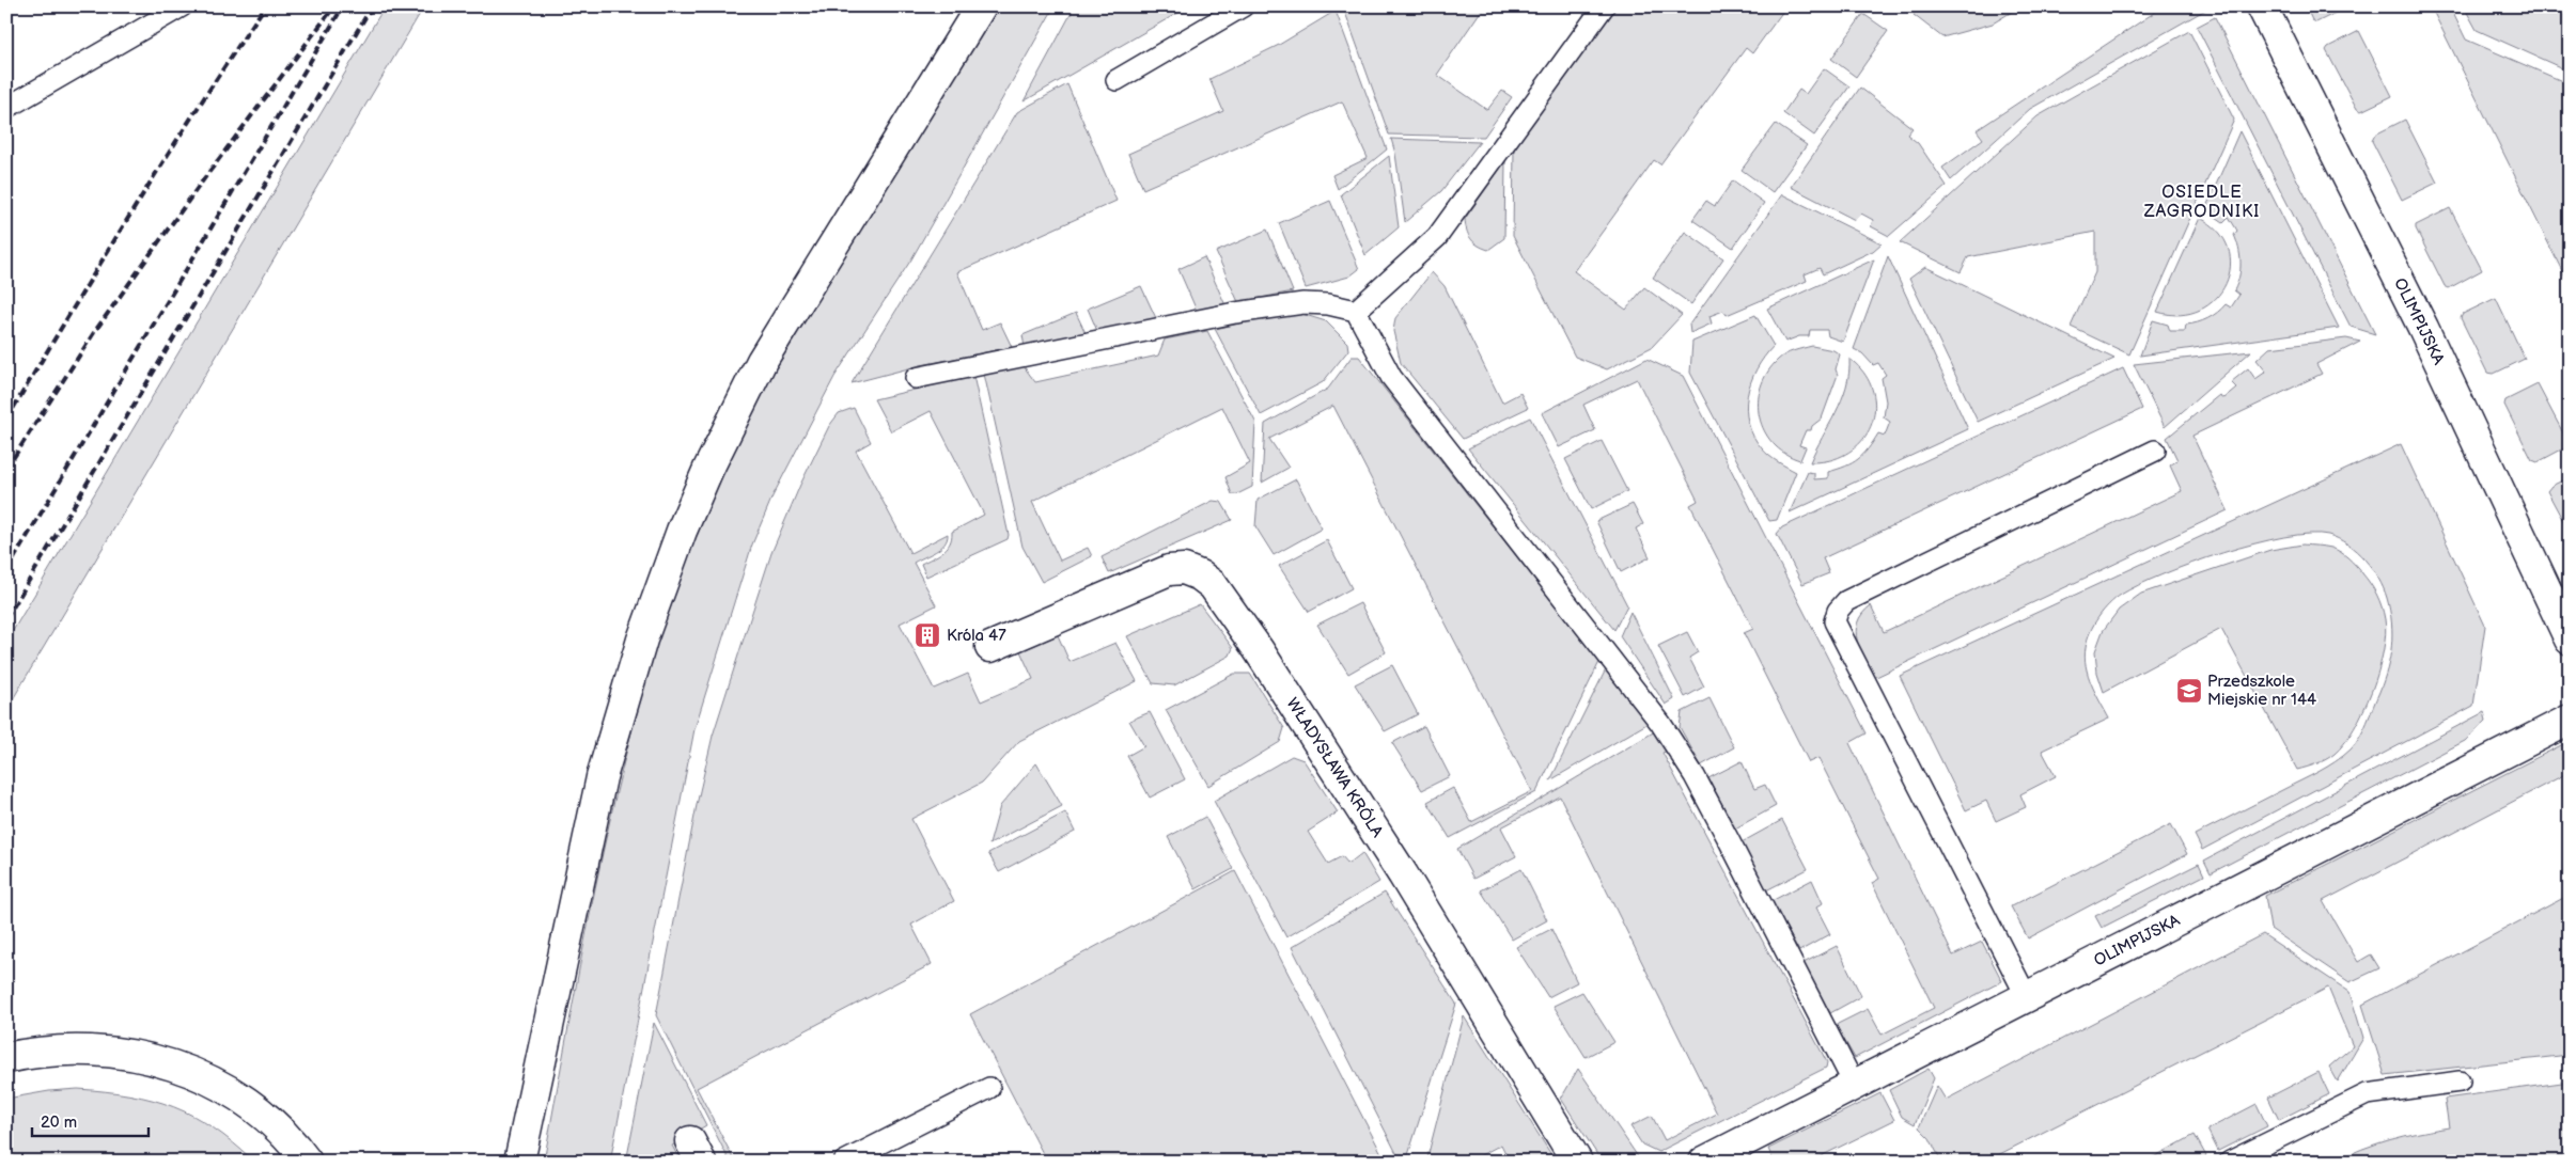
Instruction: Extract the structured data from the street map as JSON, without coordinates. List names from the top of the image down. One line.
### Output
{"streets":{"street":["OLIMPIJSKA","WŁADYSŁAWA KRÓLA"]},"districts":["OSIEDLE ZAGRODNIKI"],"places":{"building":["Króla 47"],"school or university":["Przedszkole Miejskie nr 144"]},"scale_bar":"20 m"}
